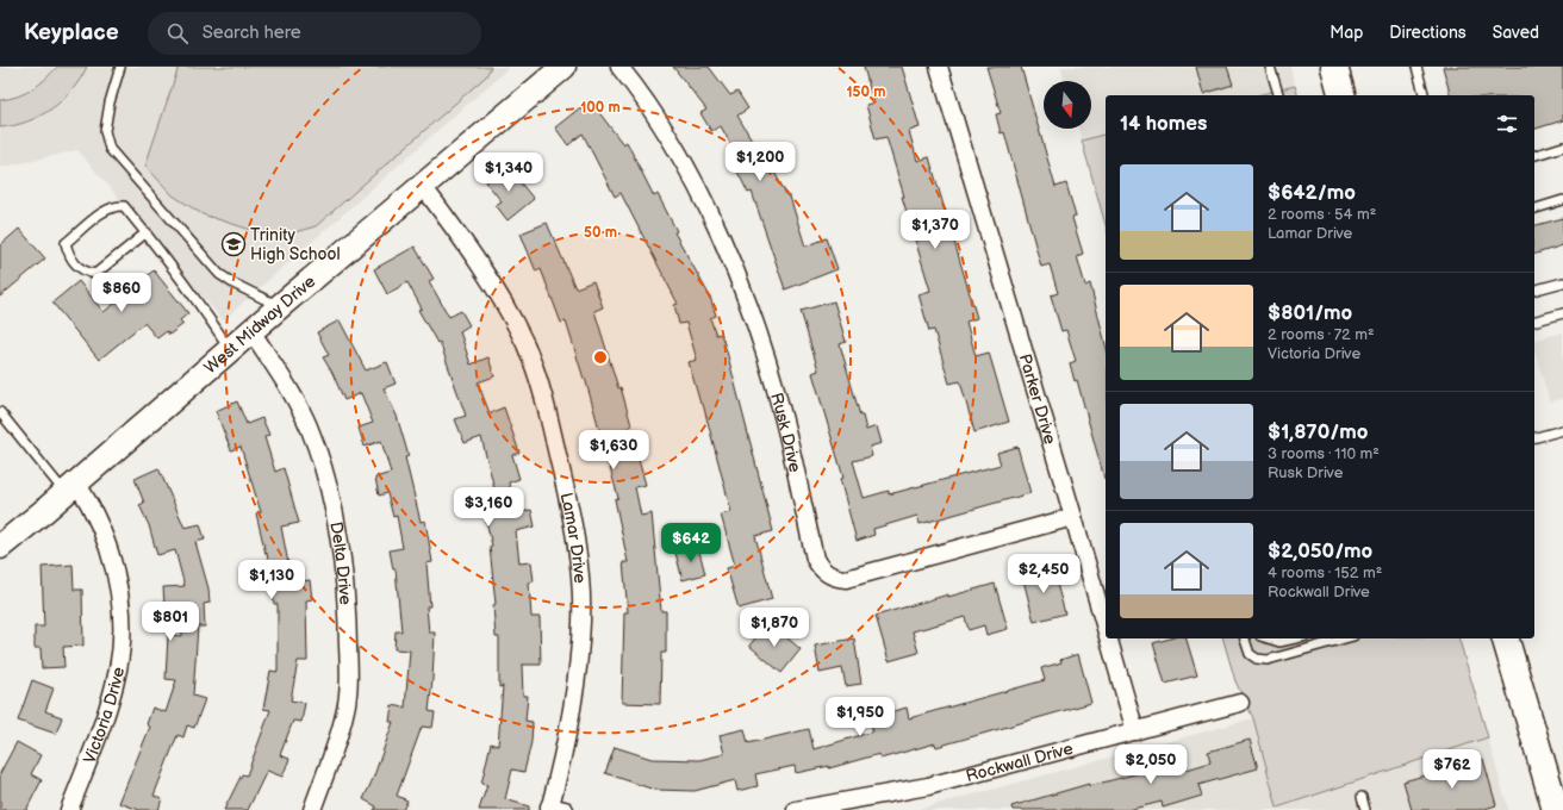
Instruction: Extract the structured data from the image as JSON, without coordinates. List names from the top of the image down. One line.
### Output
{"streets":{"street":["West Midway Drive","Parker Drive","Rusk Drive","Lamar Drive","Delta Drive","Victoria Drive","Rockwall Drive"]},"crossings":[["West Midway Drive","Lamar Drive"],["West Midway Drive","Delta Drive"],["West Midway Drive","Victoria Drive"],["Parker Drive","Rusk Drive"],["Parker Drive","Rockwall Drive"]],"places":{"school or university":["Trinity High School"]},"north":"bottom","page":{"header":"Keyplace","search":"Search here","nav":["Map","Directions","Saved"],"heading":"14 homes","price":["$1,200","$1,340","$1,370","$860","$1,630","$3,160","$642","$2,450","$1,130","$801","$1,870","$1,950","$2,050","$762"],"list":[{"name":"$642/mo","note":"2 rooms · 54 m² · Lamar Drive"},{"name":"$801/mo","note":"2 rooms · 72 m² · Victoria Drive"},{"name":"$1,870/mo","note":"3 rooms · 110 m² · Rusk Drive"},{"name":"$2,050/mo","note":"4 rooms · 152 m² · Rockwall Drive"}]},"rings":["150 m","100 m","50 m"]}
